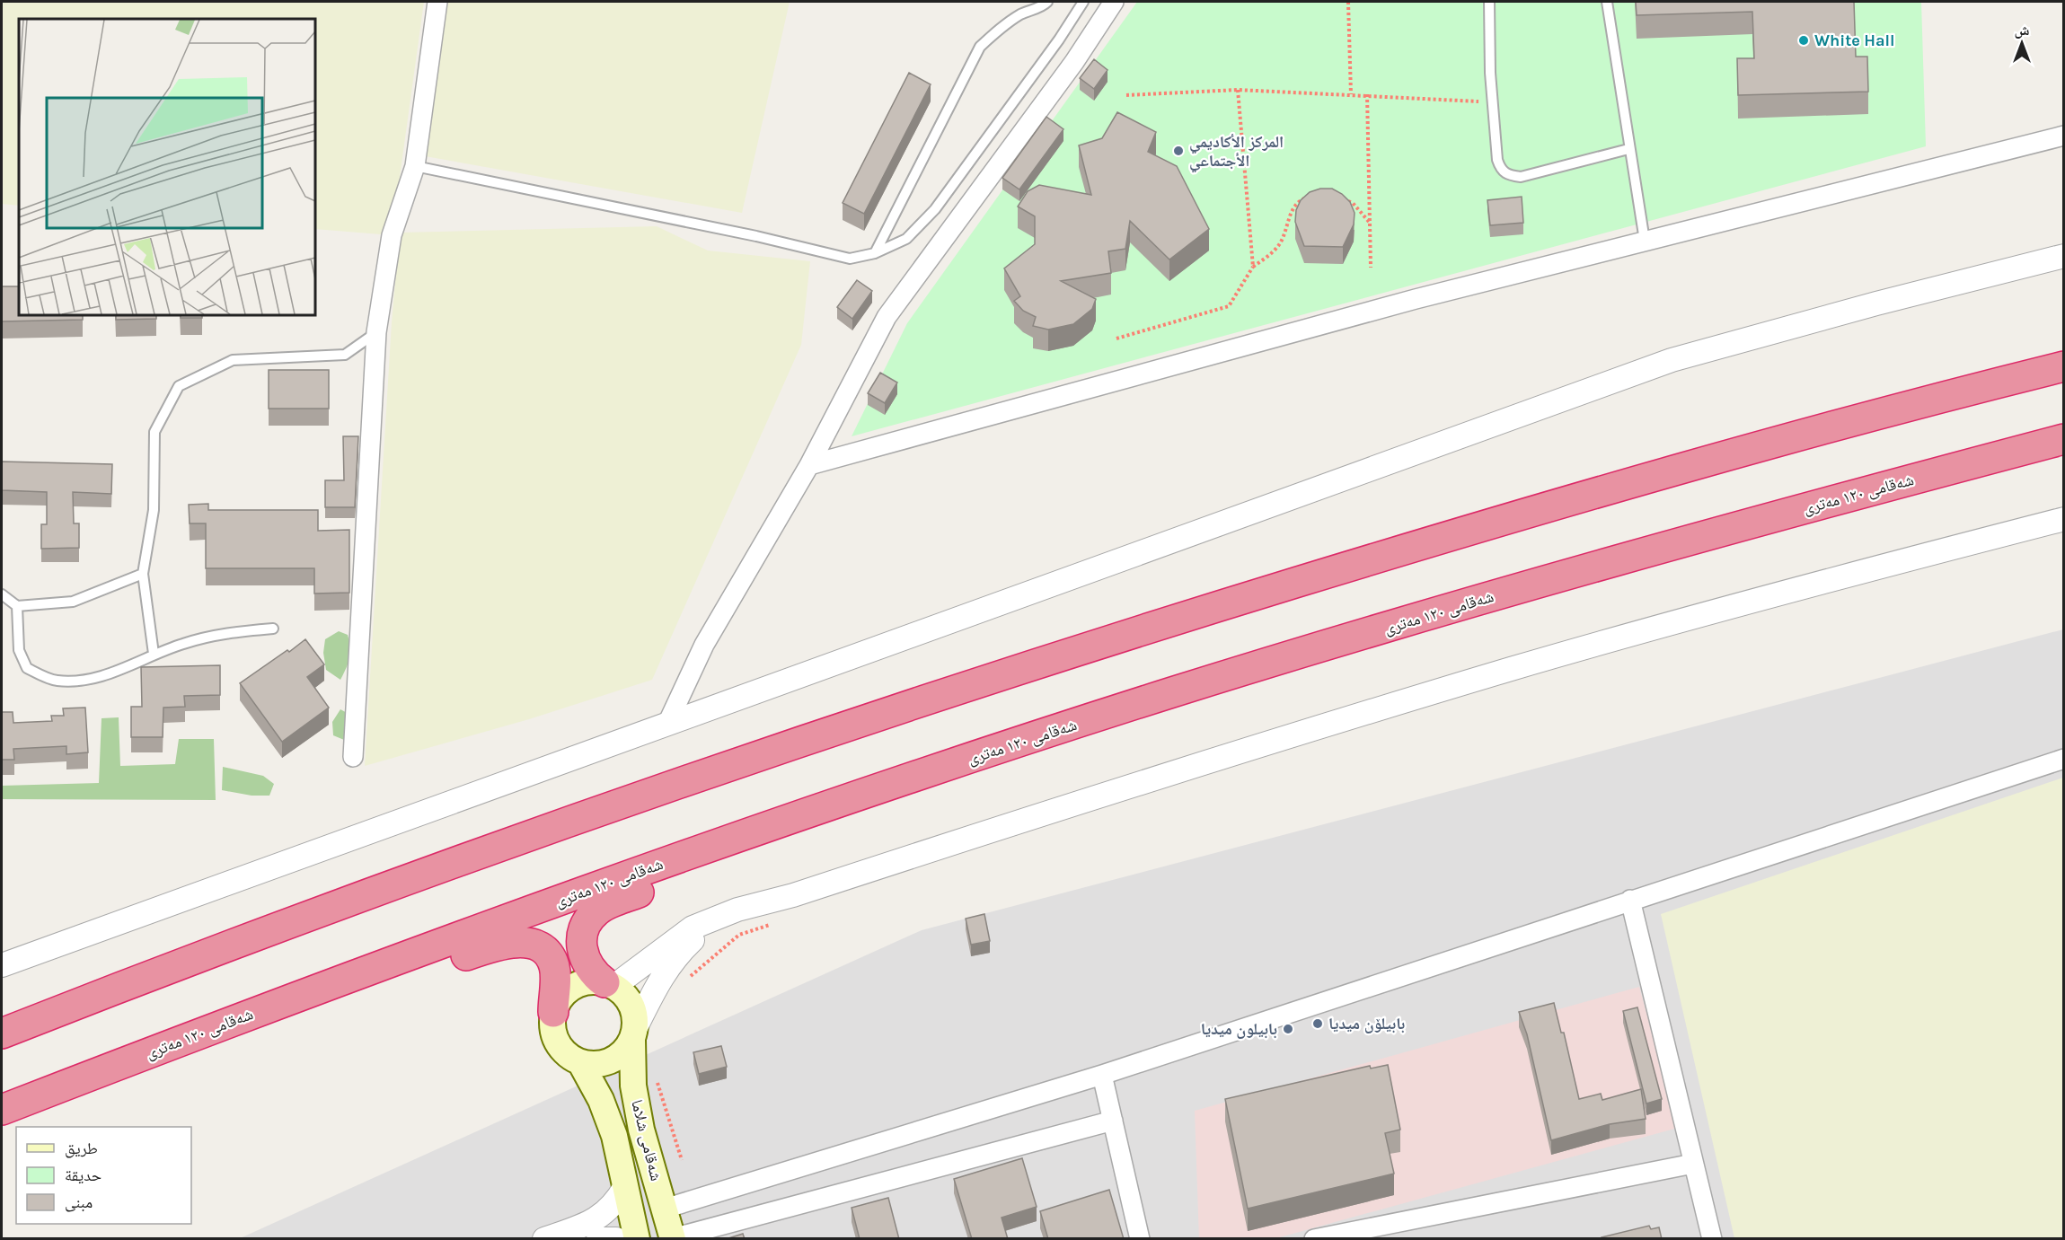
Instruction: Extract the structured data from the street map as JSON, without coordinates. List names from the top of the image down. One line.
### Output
{"streets":{"highway":["شەقامی ١٢٠ مەتری"],"main road":["شەقامی شلاما"]},"places":["White Hall","المركز الأكاديمي الأجتماعي","بابیلۆن میدیا","بابيلون ميديا"],"legend":["طريق","حديقة","مبنى"],"north":"top"}
